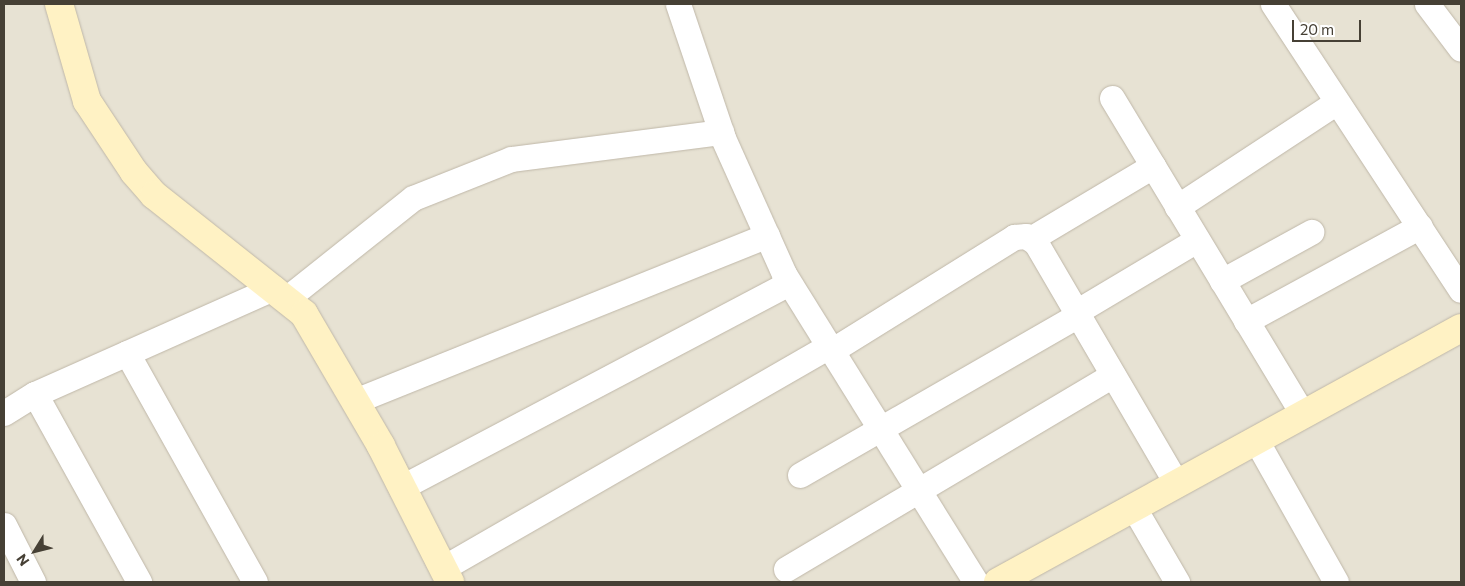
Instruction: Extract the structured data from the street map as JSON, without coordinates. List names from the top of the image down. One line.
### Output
{"scale_bar":"20 m","north":"bottom left"}
